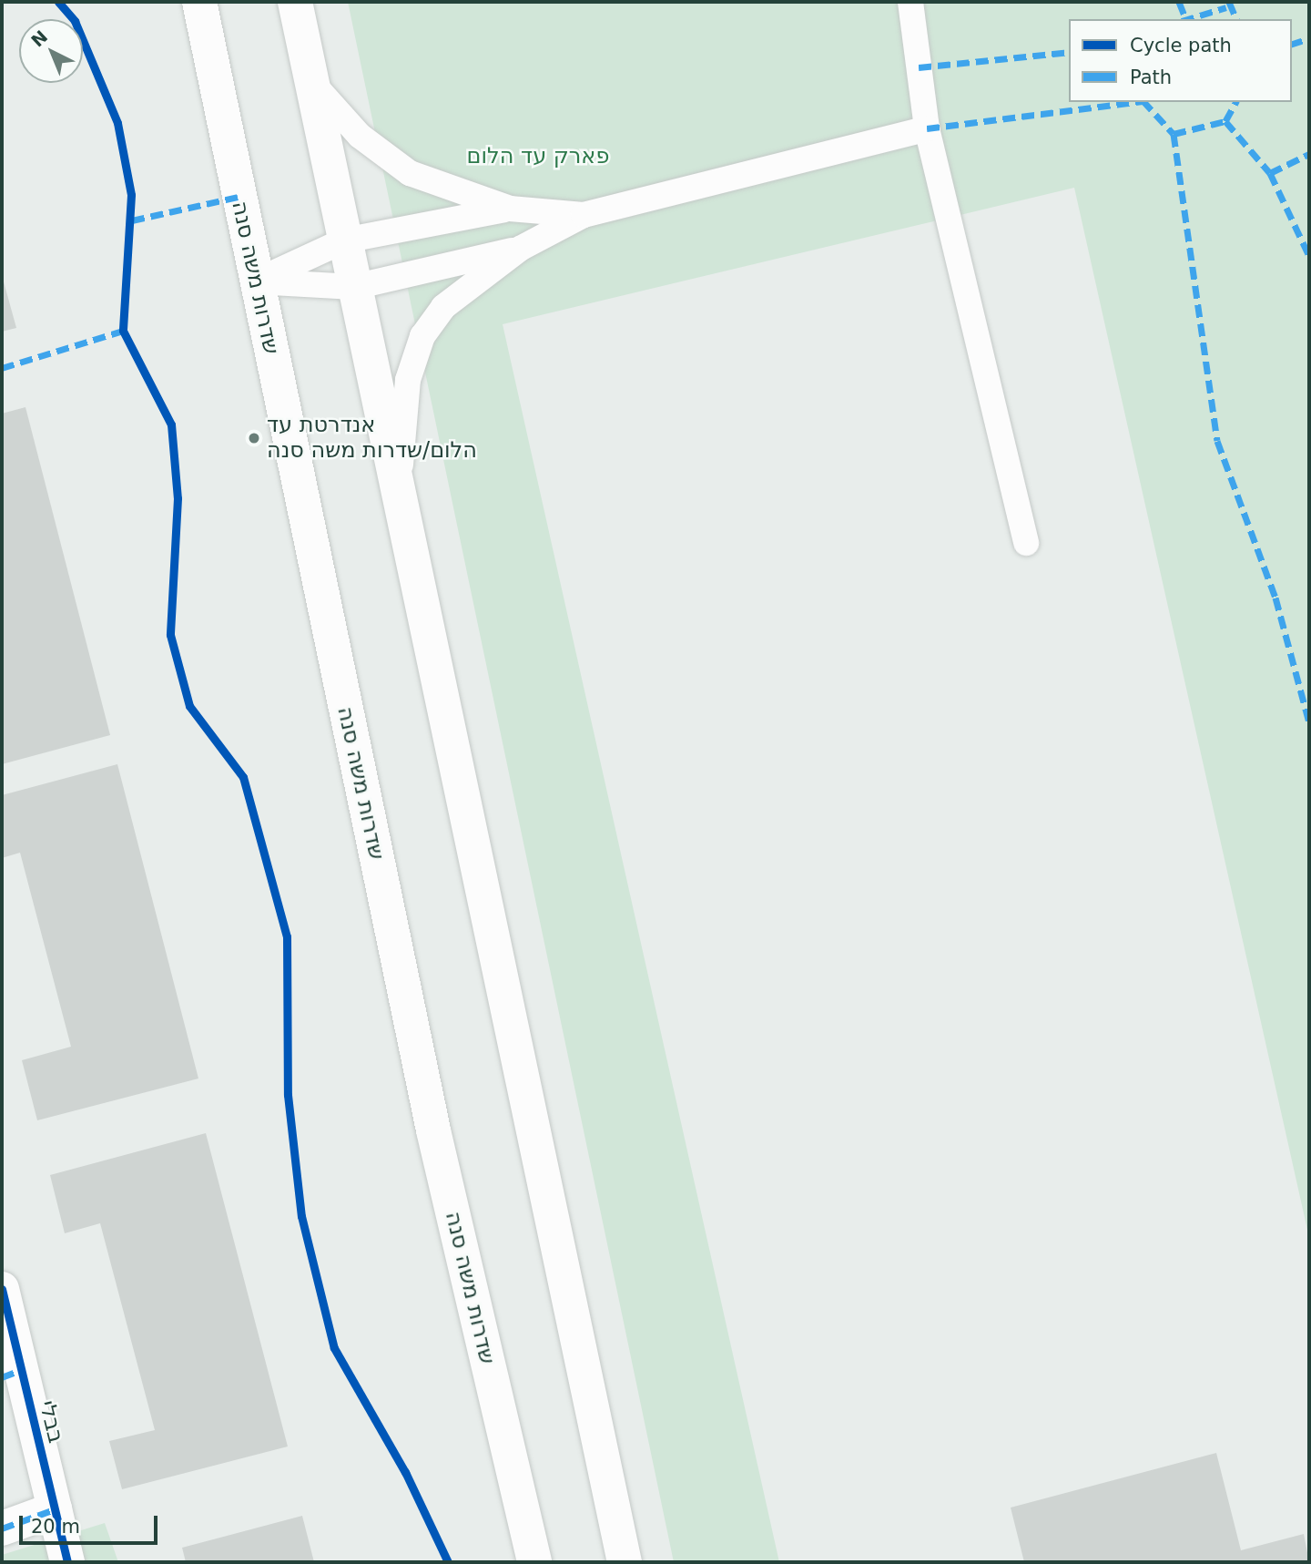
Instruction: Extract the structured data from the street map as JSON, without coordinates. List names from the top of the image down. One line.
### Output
{"streets":{"main road":["שדרות משה סנה","בבלי"]},"parks":["פארק עד הלום"],"places":["אנדרטת עד הלום/שדרות משה סנה"],"legend":["Cycle path","Path"],"scale_bar":"20 m","north":"top left"}
